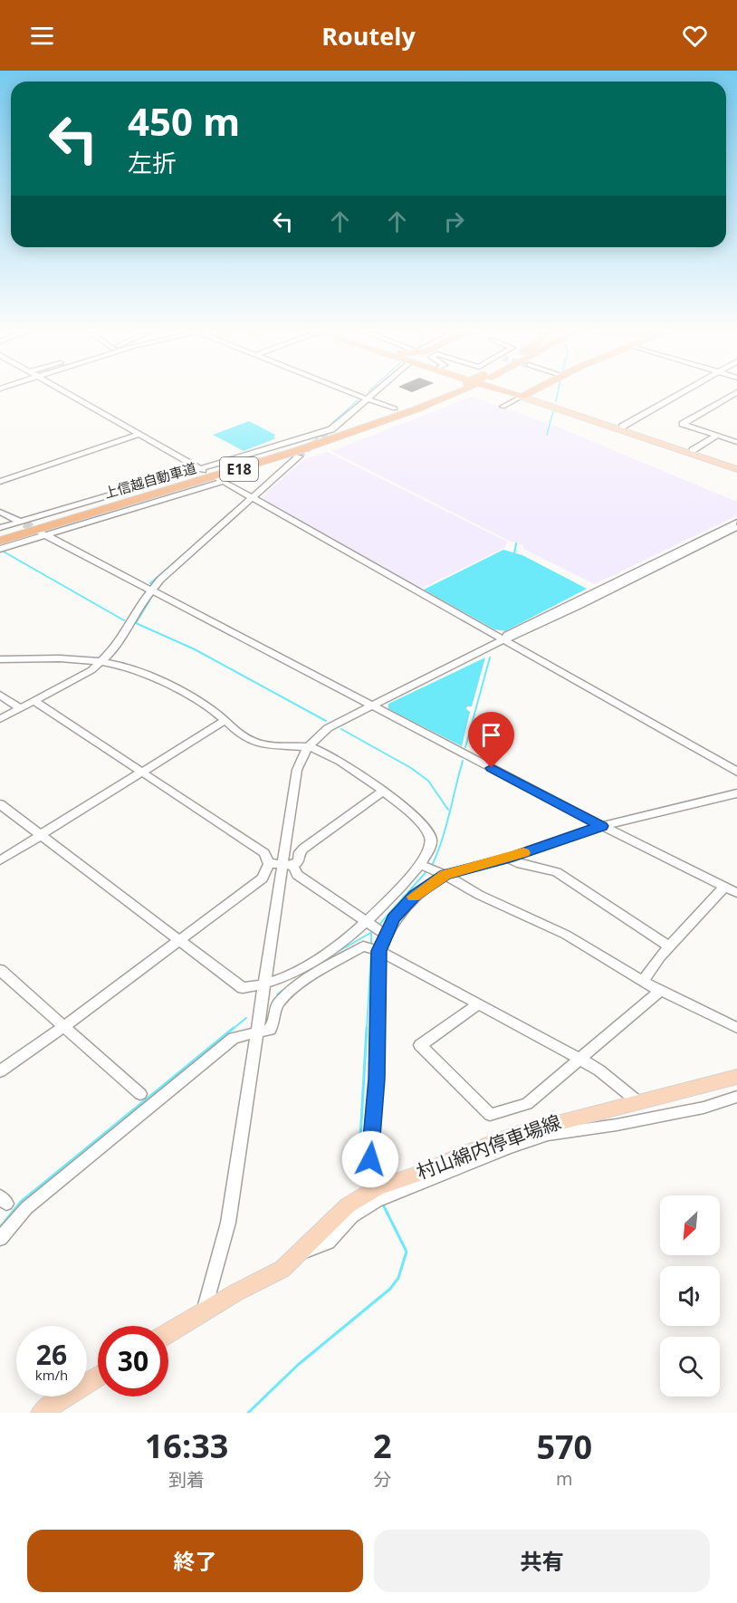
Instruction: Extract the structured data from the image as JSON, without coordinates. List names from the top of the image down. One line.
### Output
{"streets":{"highway":["E18","上信越自動車道"],"main road":["村山綿内停車場線"]},"north":"bottom left","page":{"header":"Routely","turn":["450 m","左折"],"speed":"26 km/h","limit":"30","eta":["16:33","到着","2","分","570","m"],"buttons":["終了","共有"]}}
